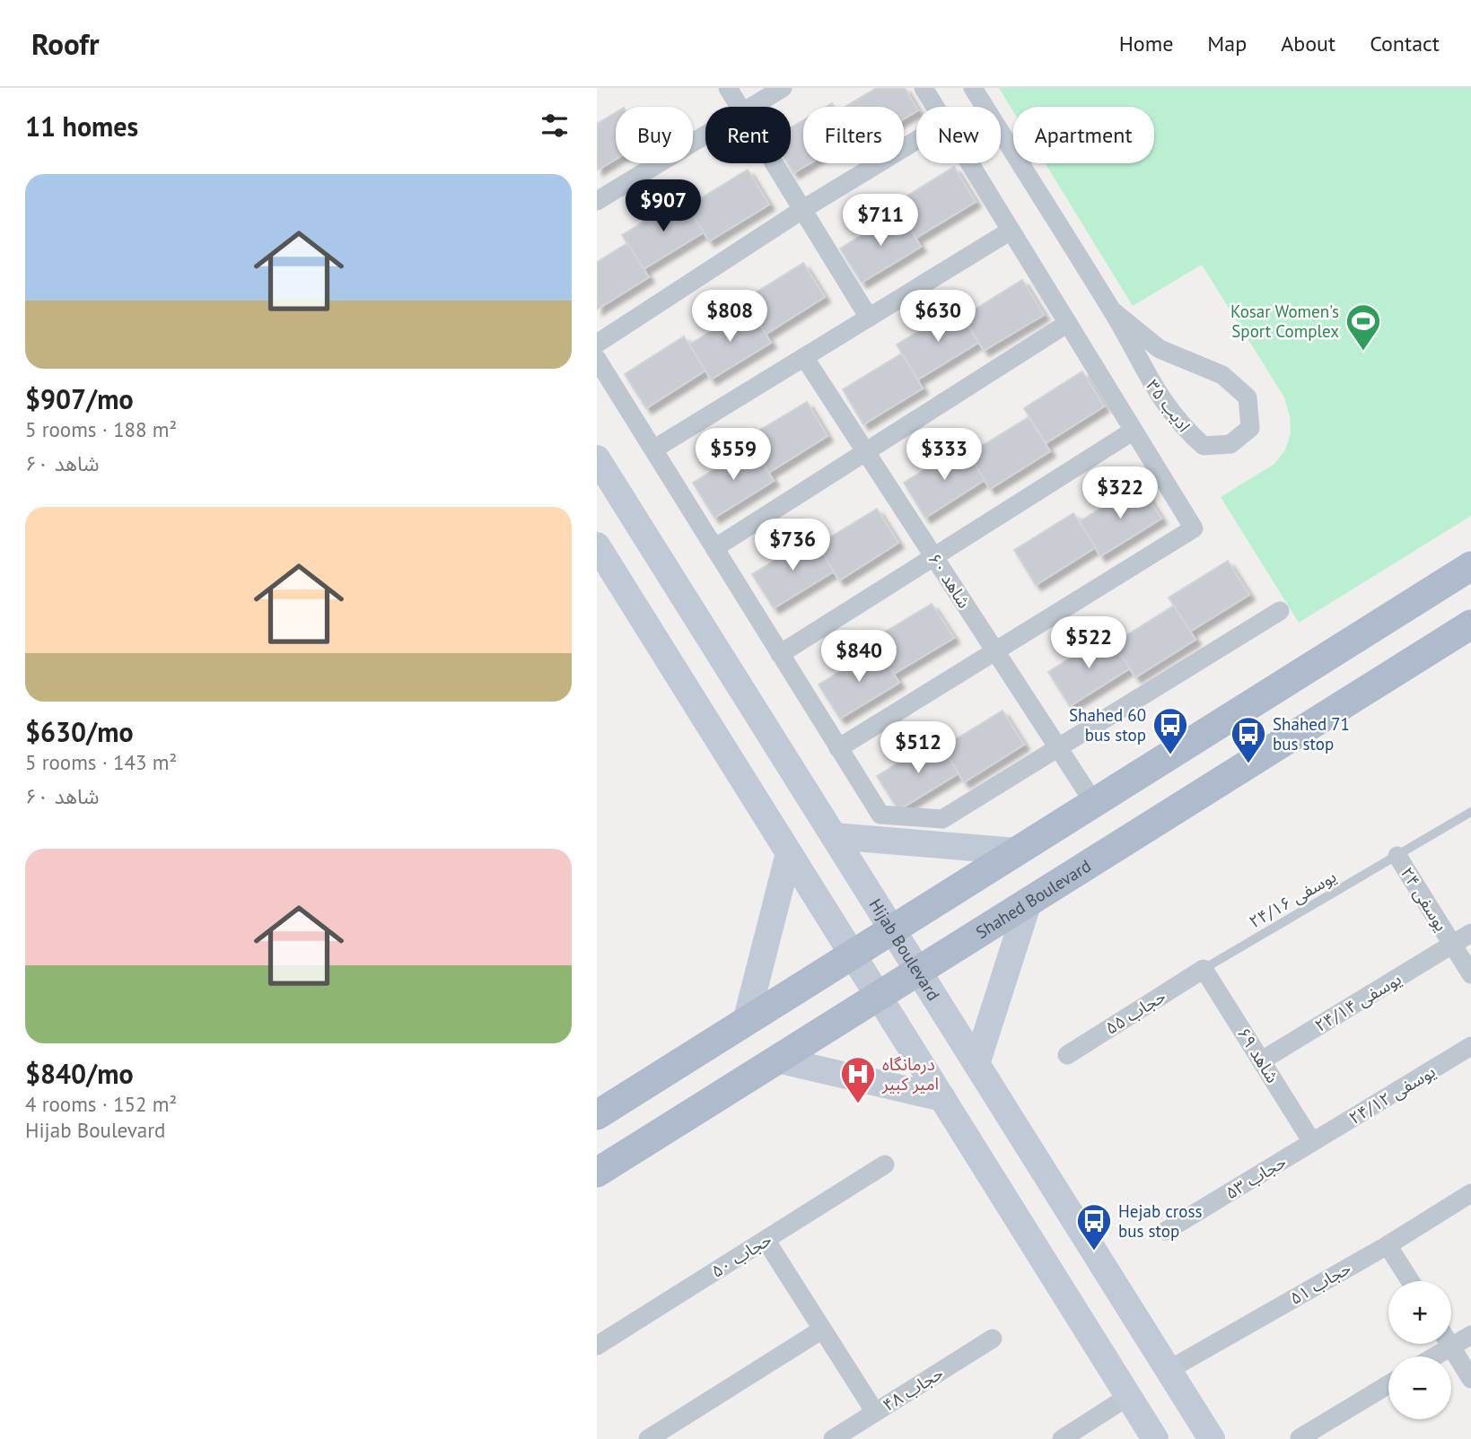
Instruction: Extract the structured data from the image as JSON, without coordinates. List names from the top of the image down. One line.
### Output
{"streets":{"main road":["Shahed Boulevard","Hijab Boulevard"],"street":["ادیب ۳۵","شاهد ۶۰","یوسفی ۲۴","یوسفی ۲۴/۱۴","حجاب ۵۵","شاهد ۶۹","یوسفی ۲۴/۱۲","حجاب ۵۳","حجاب ۵۰","حجاب ۵۱","حجاب ۴۸"],"lane":["یوسفی ۲۴/۱۶"]},"crossings":[["Shahed Boulevard","Hijab Boulevard"],["یوسفی ۲۴/۱۶","یوسفی ۲۴"],["یوسفی ۲۴/۱۶","حجاب ۵۵"],["یوسفی ۲۴/۱۶","شاهد ۶۹"],["یوسفی ۲۴","یوسفی ۲۴/۱۴"],["Hijab Boulevard","حجاب ۵۱"],["یوسفی ۲۴/۱۴","شاهد ۶۹"],["حجاب ۵۵","شاهد ۶۹"],["شاهد ۶۹","یوسفی ۲۴/۱۲"],["شاهد ۶۹","حجاب ۵۳"],["یوسفی ۲۴/۱۲","حجاب ۵۳"]],"places":{"sports":["Kosar Women's Sport Complex"],"bus stop":["Shahed 60 bus stop","Shahed 71 bus stop","Hejab cross bus stop"],"hospital":["درمانگاه امیر کبیر"]},"page":{"header":"Roofr","nav":["Home","Map","About","Contact"],"heading":"11 homes","chip":["Buy","Rent","Filters","New","Apartment"],"list":[{"name":"$907/mo","note":"5 rooms · 188 m² · شاهد ۶۰"},{"name":"$630/mo","note":"5 rooms · 143 m² · شاهد ۶۰"},{"name":"$840/mo","note":"4 rooms · 152 m² · Hijab Boulevard"}],"price":["$907","$711","$808","$630","$559","$333","$322","$736","$522","$840","$512"],"map_buttons":["+","−"]}}
